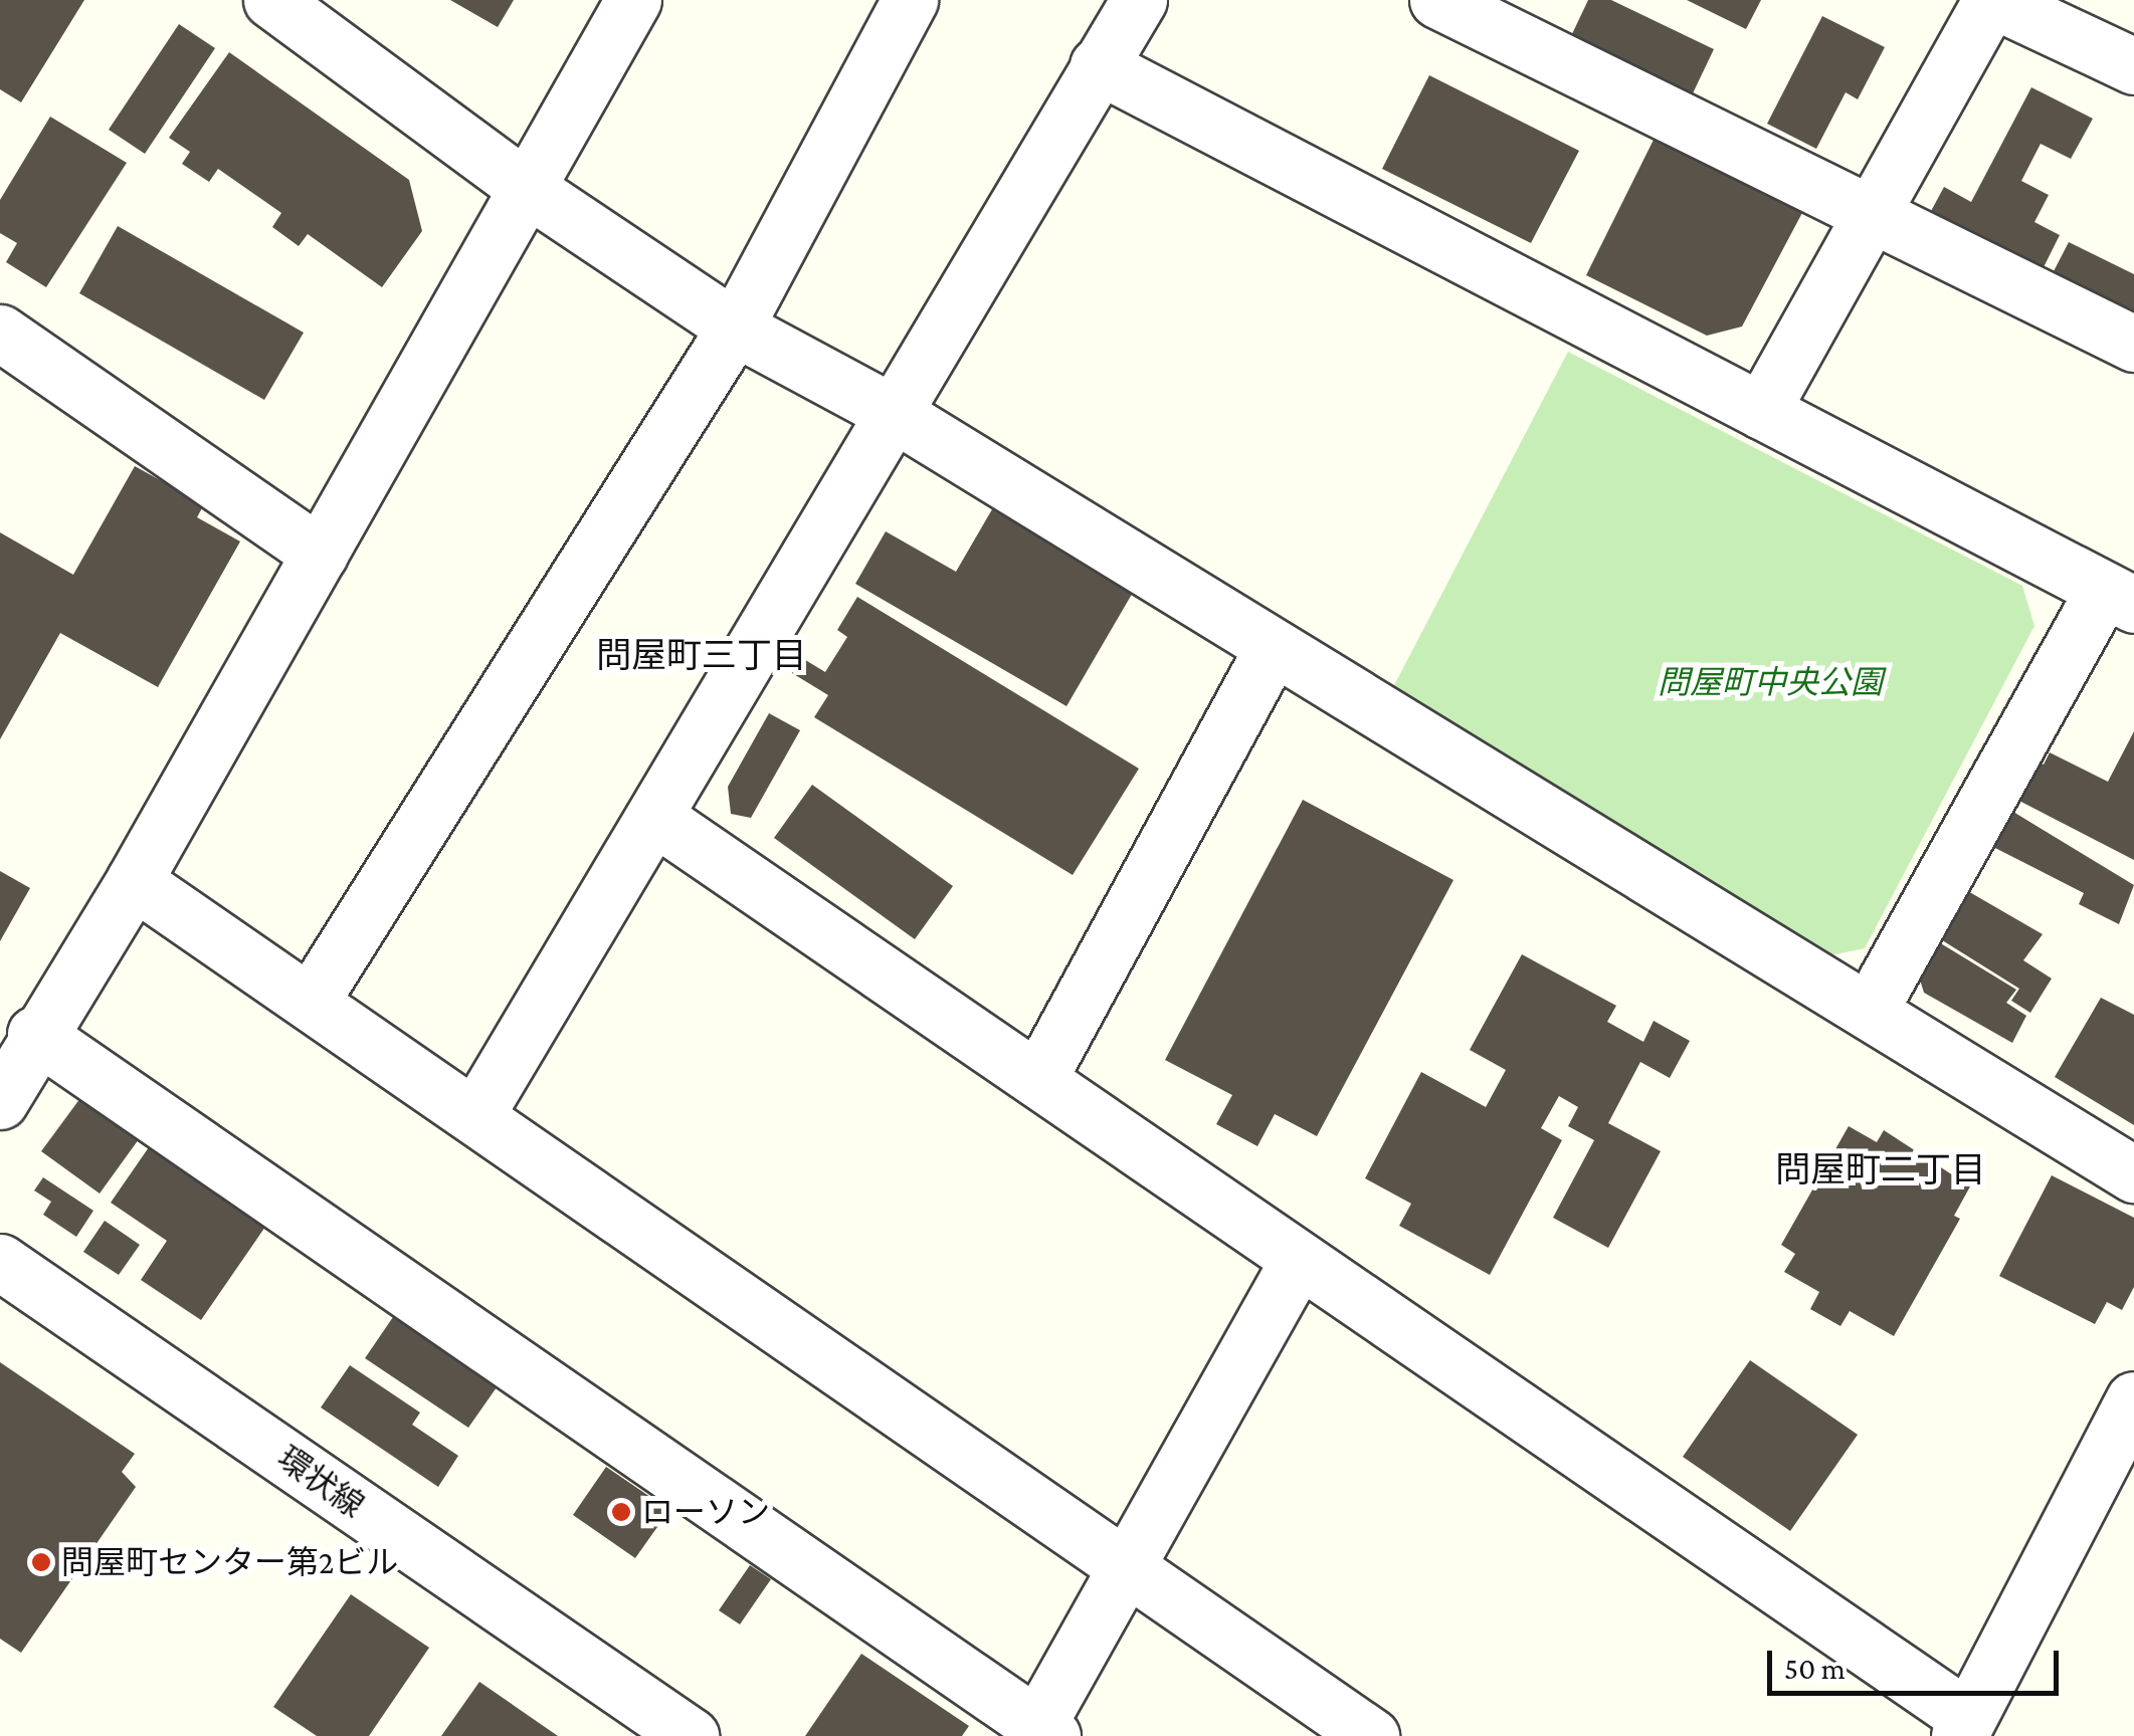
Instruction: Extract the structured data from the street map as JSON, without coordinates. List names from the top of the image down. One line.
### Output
{"streets":{"street":["環状線"]},"districts":["問屋町三丁目","問屋町二丁目"],"parks":["問屋町中央公園"],"places":["ローソン","問屋町センター第2ビル"],"scale_bar":"50 m"}
